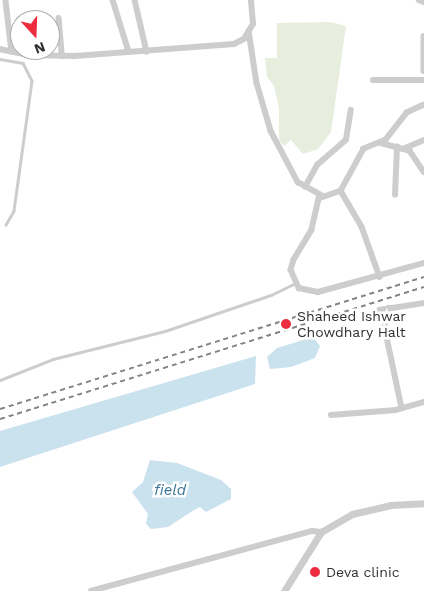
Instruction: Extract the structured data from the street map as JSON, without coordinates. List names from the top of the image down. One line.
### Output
{"water":["field"],"places":["Shaheed Ishwar Chowdhary Halt","Deva clinic"],"north":"bottom"}
